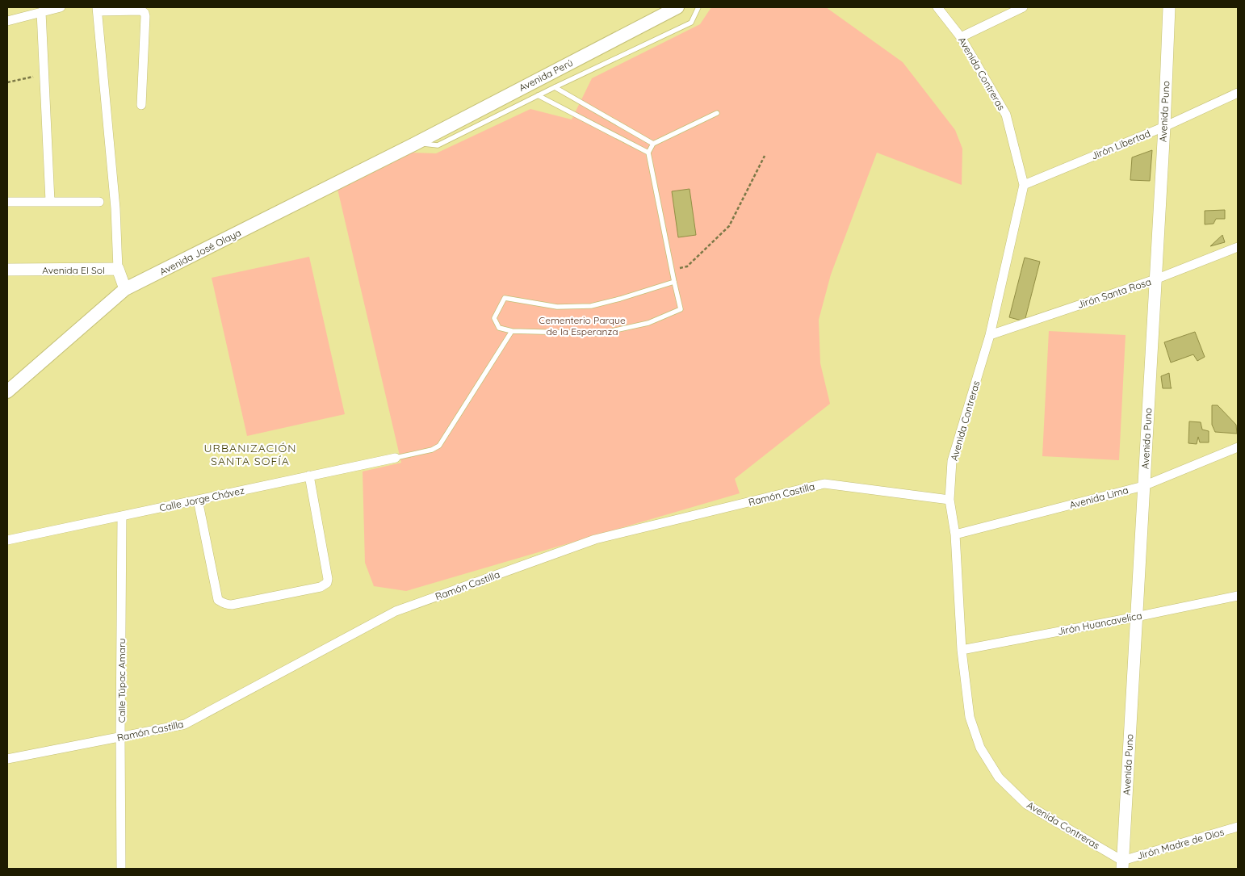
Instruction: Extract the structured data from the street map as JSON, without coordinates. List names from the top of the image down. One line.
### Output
{"streets":{"main road":["Avenida Perú","Avenida José Olaya"],"street":["Avenida Contreras","Avenida Puno","Jirón Libertad","Avenida El Sol","Jirón Santa Rosa","Ramón Castilla","Avenida Lima","Calle Jorge Chávez","Jirón Huancavelica","Calle Túpac Amaru","Jirón Madre de Dios"]},"crossings":[["Avenida Contreras","Avenida Puno"],["Avenida Contreras","Jirón Libertad"],["Avenida Contreras","Jirón Santa Rosa"],["Avenida Contreras","Ramón Castilla"],["Avenida Contreras","Avenida Lima"],["Avenida Contreras","Jirón Huancavelica"],["Avenida Contreras","Jirón Madre de Dios"],["Avenida Perú","Avenida José Olaya"],["Avenida Puno","Jirón Libertad"],["Avenida Puno","Jirón Santa Rosa"],["Avenida Puno","Avenida Lima"],["Avenida Puno","Jirón Huancavelica"],["Avenida Puno","Jirón Madre de Dios"],["Avenida José Olaya","Avenida El Sol"],["Ramón Castilla","Calle Túpac Amaru"],["Calle Jorge Chávez","Calle Túpac Amaru"]],"districts":["URBANIZACIÓN SANTA SOFÍA"],"parks":["Cementerio Parque de la Esperanza"]}
